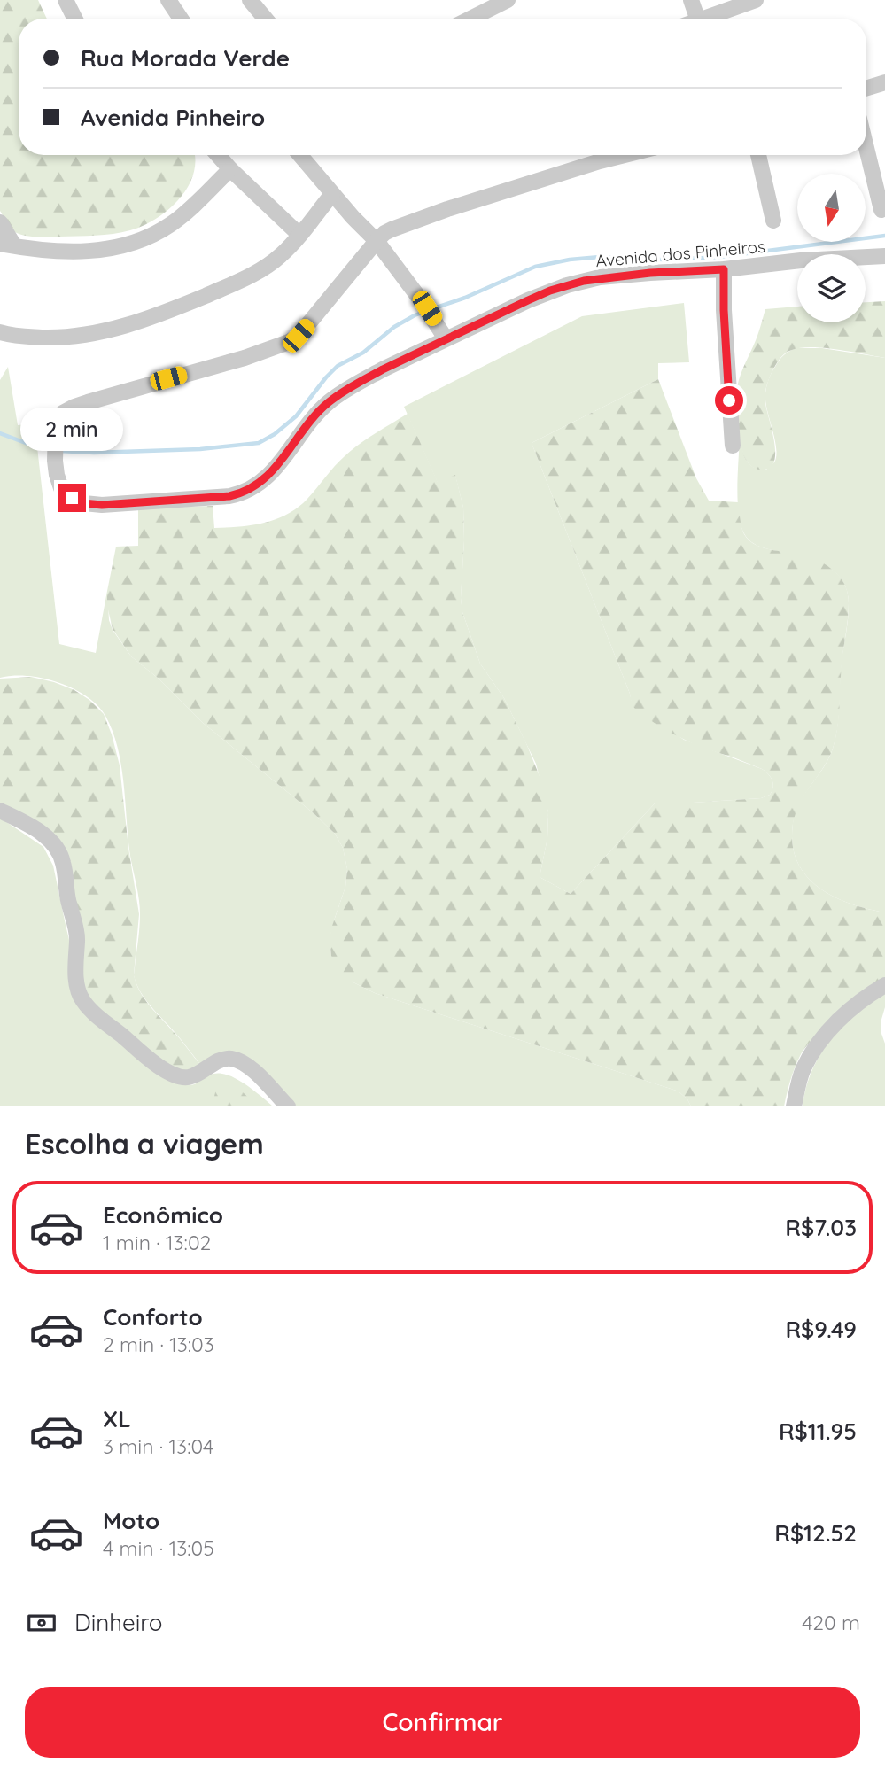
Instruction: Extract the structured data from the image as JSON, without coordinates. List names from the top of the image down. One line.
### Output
{"streets":{"street":["Avenida dos Pinheiros"]},"north":"bottom","page":{"banner":["Rua Morada Verde","Avenida Pinheiro"],"bubble":"2 min","heading":"Escolha a viagem","list":[{"name":"Econômico","note":"1 min · 13:02","value":"R$7.03"},{"name":"Conforto","note":"2 min · 13:03","value":"R$9.49"},{"name":"XL","note":"3 min · 13:04","value":"R$11.95"},{"name":"Moto","note":"4 min · 13:05","value":"R$12.52"}],"pay":["Dinheiro","420 m"],"buttons":"Confirmar"}}
